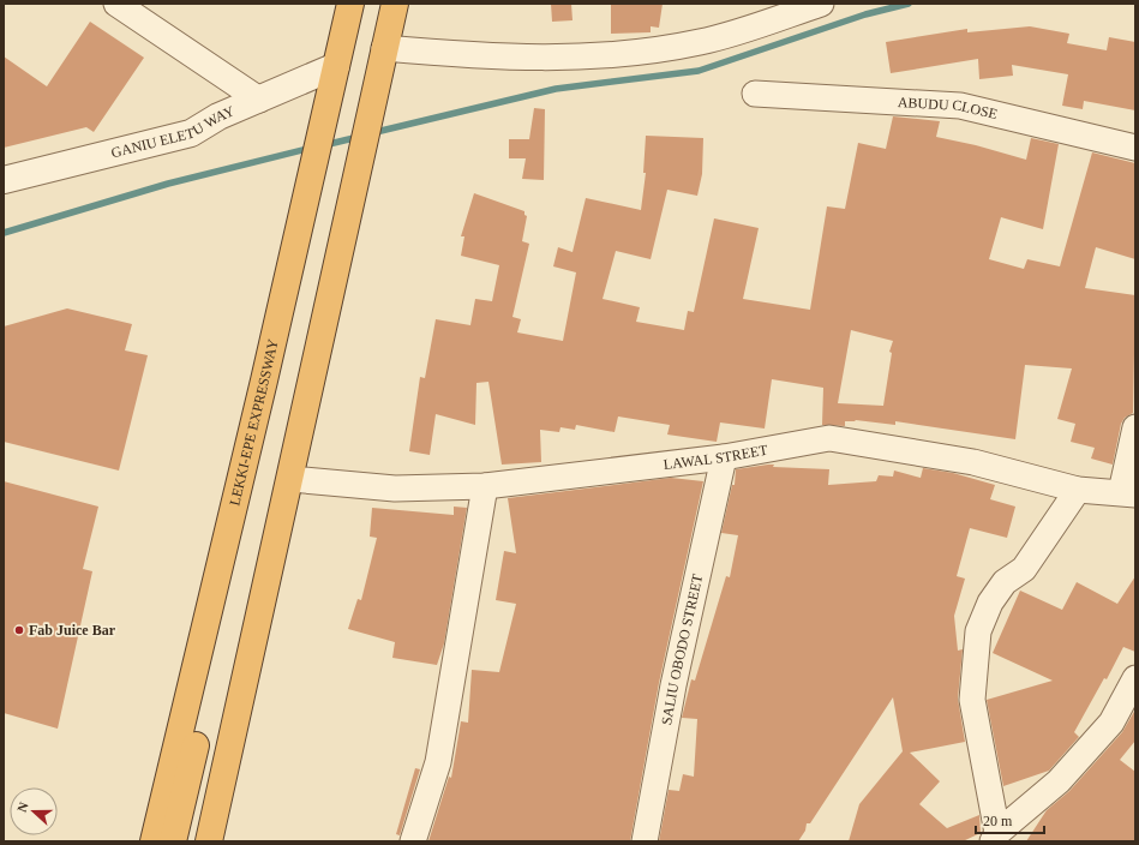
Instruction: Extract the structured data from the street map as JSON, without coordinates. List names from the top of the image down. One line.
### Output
{"streets":{"highway":["LEKKI-EPE EXPRESSWAY"],"street":["ABUDU CLOSE","GANIU ELETU WAY","LAWAL STREET","SALIU OBODO STREET"]},"crossings":[["GANIU ELETU WAY","LEKKI-EPE EXPRESSWAY"],["LAWAL STREET","SALIU OBODO STREET"]],"places":["Fab Juice Bar"],"scale_bar":"20 m","north":"left"}
